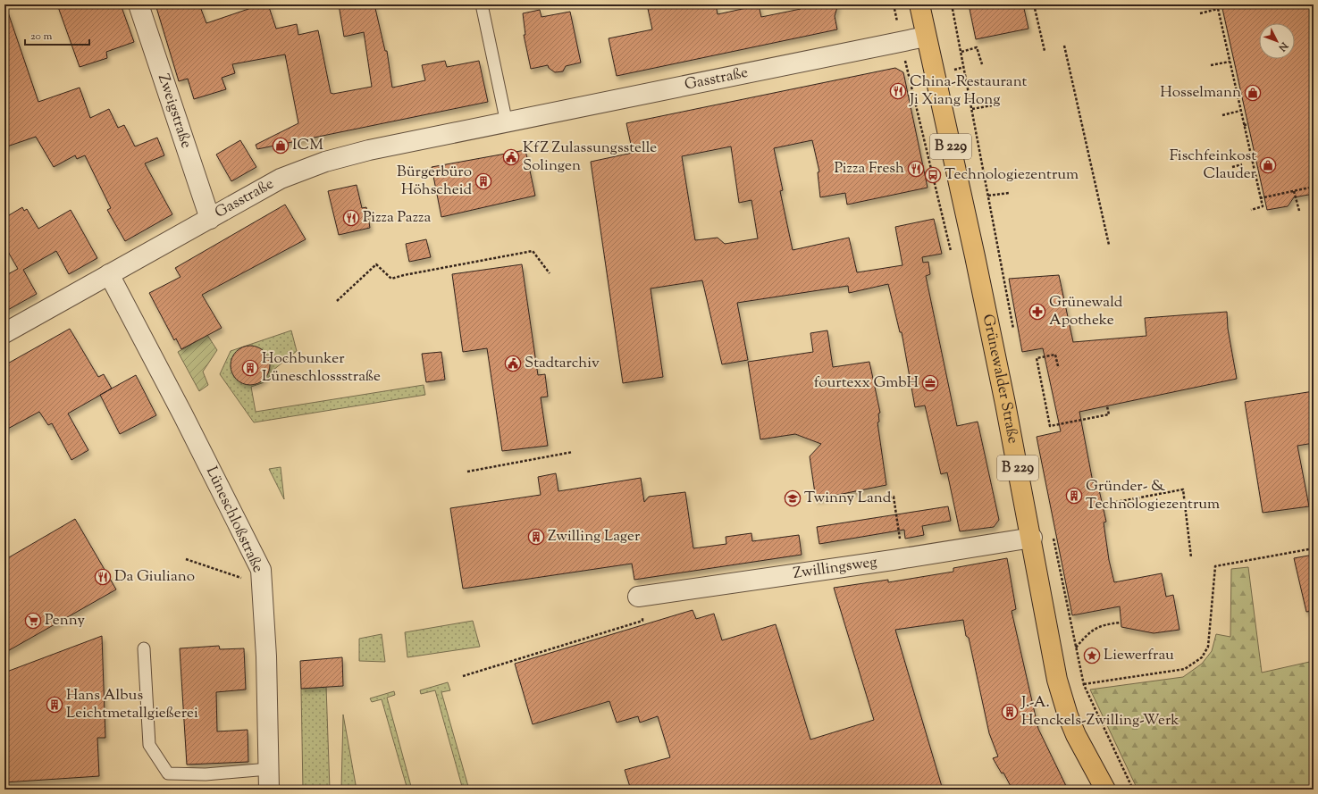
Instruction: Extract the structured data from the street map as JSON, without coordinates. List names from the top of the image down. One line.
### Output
{"streets":{"main road":["B 229","Grünewalder Straße"],"street":["Gasstraße","Zweigstraße","Lüneschloßstraße","Zwillingsweg"]},"crossings":[["Gasstraße","Zweigstraße"],["Gasstraße","Grünewalder Straße"],["Gasstraße","Lüneschloßstraße"],["Grünewalder Straße","Zwillingsweg"]],"places":{"restaurant":["China-Restaurant Ji Xiang Hong","Pizza Fresh","Pizza Pazza","Da Giuliano"],"shop":["Hosselmann","ICM","Fischfeinkost Clauder"],"public building":["KfZ Zulassungsstelle Solingen","Stadtarchiv"],"bus stop":["Technologiezentrum"],"building":["Bürgerbüro Höhscheid","Hochbunker Lüneschlossstraße","Gründer- & Technologiezentrum","Zwilling Lager","Hans Albus Leichtmetallgießerei","J.-A. Henckels-Zwilling-Werk"],"pharmacy":["Grünewald Apotheke"],"office":["fourtexx GmbH"],"school or university":["Twinny Land"],"supermarket":["Penny"],"place":["Liewerfrau"]},"scale_bar":"20 m","north":"bottom right"}
